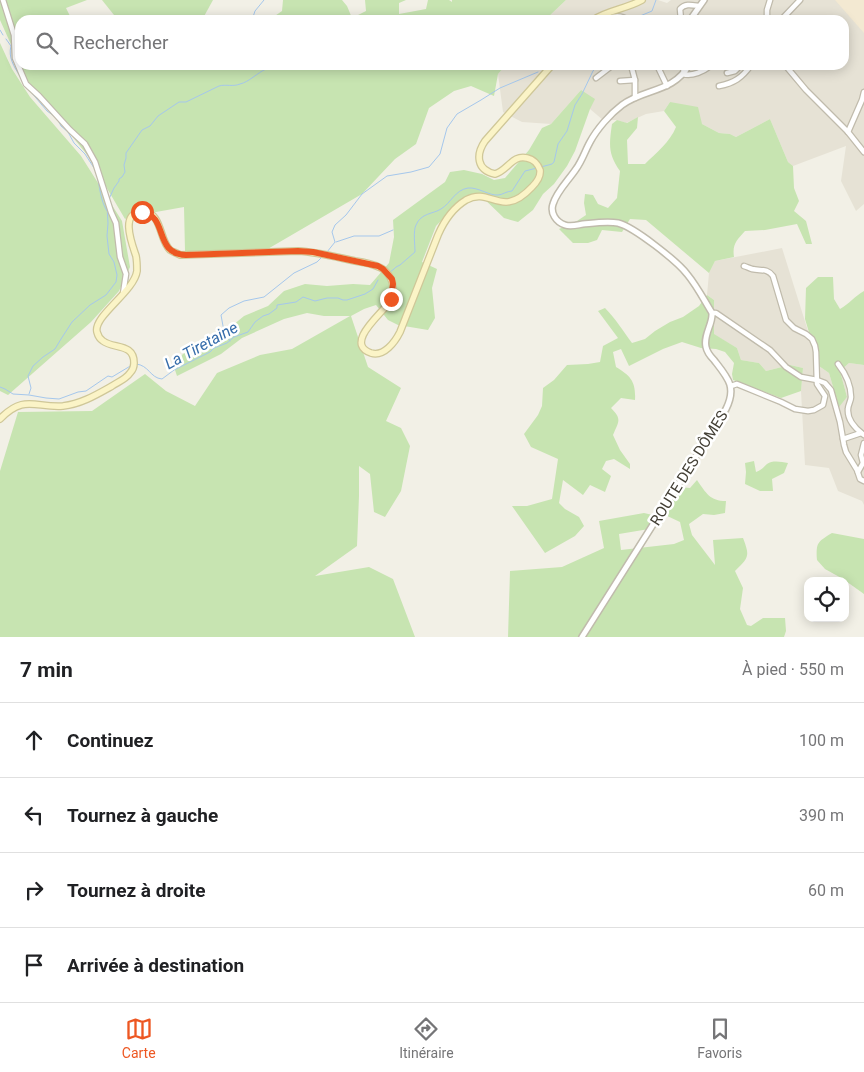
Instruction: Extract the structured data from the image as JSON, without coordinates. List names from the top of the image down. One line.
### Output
{"streets":{"street":["ROUTE DES DÔMES"]},"water":["La Tiretaine"],"page":{"search":"Rechercher","heading":["7 min","À pied · 550 m"],"list":[["Continuez","100 m"],["Tournez à gauche","390 m"],["Tournez à droite","60 m"],"Arrivée à destination"],"nav":["Carte","Itinéraire","Favoris"]}}
